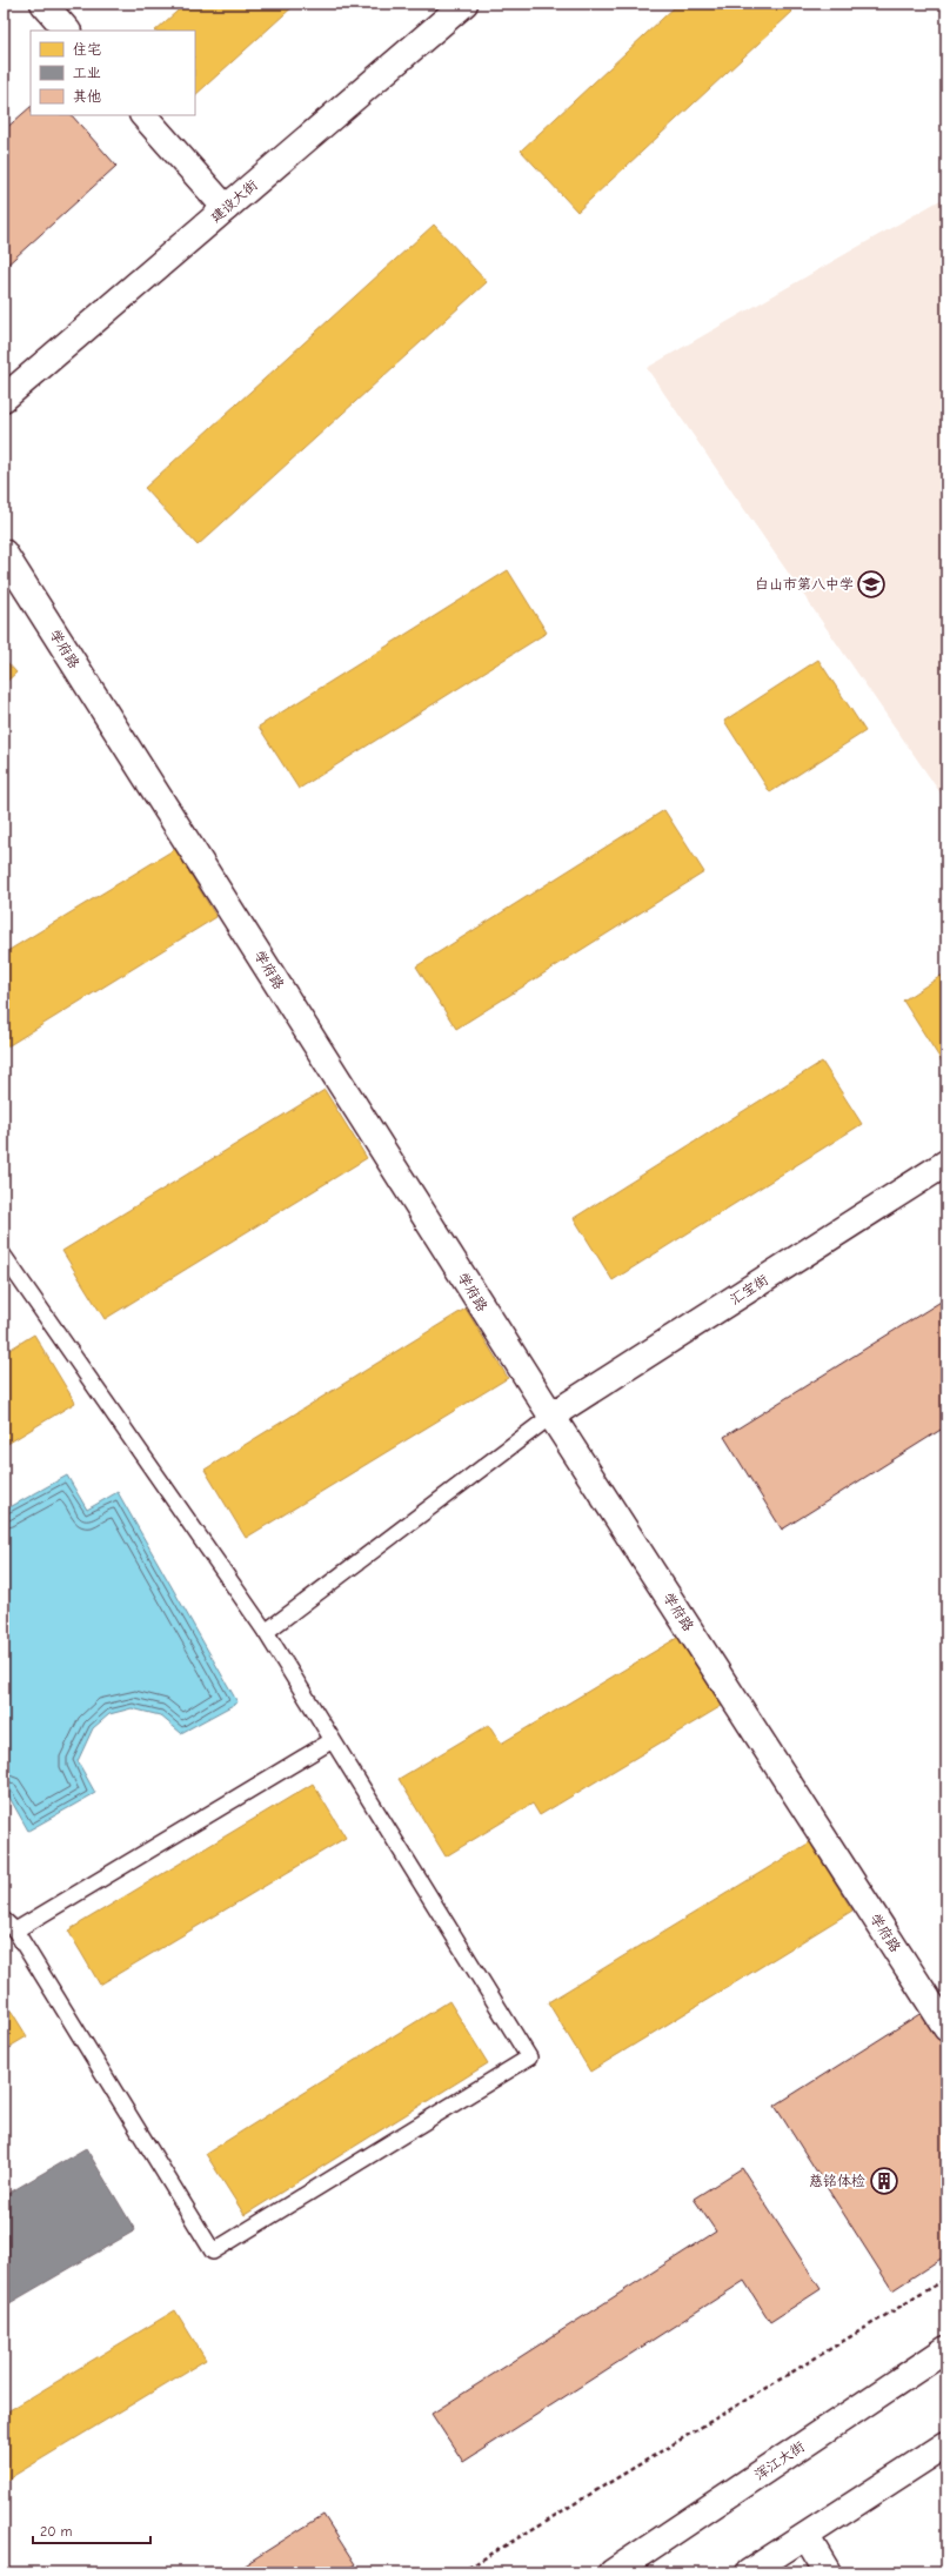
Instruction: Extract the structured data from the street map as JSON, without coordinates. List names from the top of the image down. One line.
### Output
{"streets":{"street":["建设大街","学府路","汇宝街","浑江大街"]},"crossings":[["学府路","汇宝街"]],"places":{"school or university":["白山市第八中学"],"building":["慈铭体检"]},"legend":["住宅","工业","其他"],"scale_bar":"20 m"}
